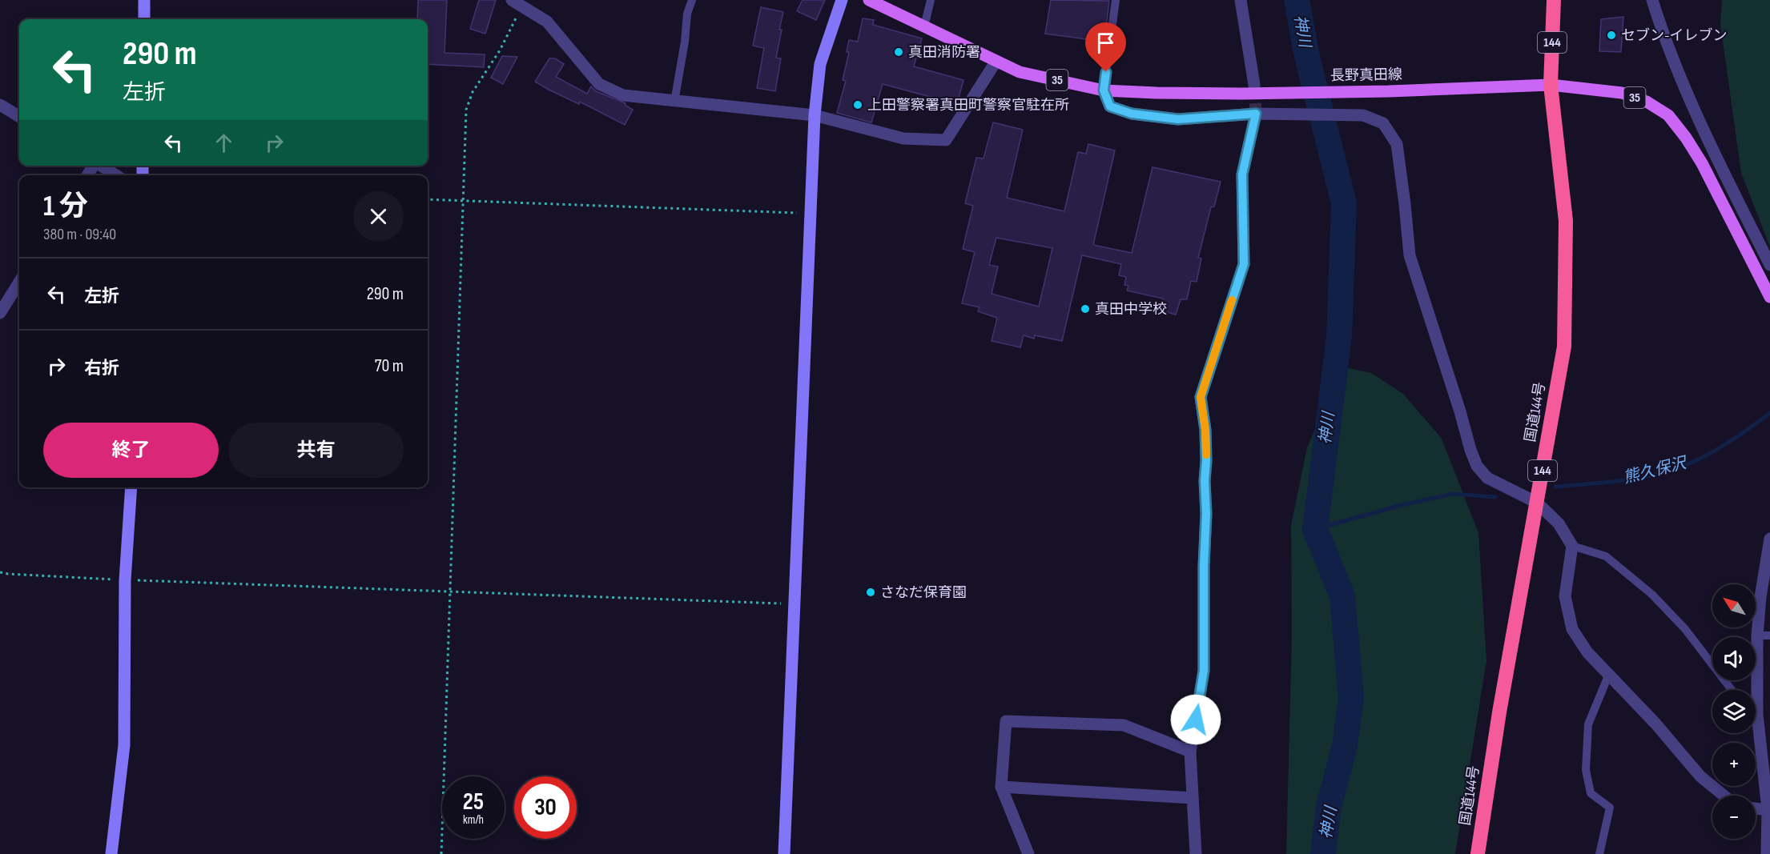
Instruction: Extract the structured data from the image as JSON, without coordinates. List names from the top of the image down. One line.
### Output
{"streets":{"highway":["144","国道144号"],"main road":["長野真田線","35"]},"crossings":[["長野真田線","国道144号"]],"water":["神川","熊久保沢"],"places":["セブン-イレブン","真田消防署","上田警察署真田町警察官駐在所","真田中学校","さなだ保育園"],"north":"top left","page":{"turn":["290 m","左折"],"heading":["1 分","380 m · 09:40"],"list":[{"name":"左折","value":"290 m"},{"name":"右折","value":"70 m"}],"buttons":["終了","共有"],"map_buttons":["+","−"],"speed":"25 km/h","limit":"30"}}
